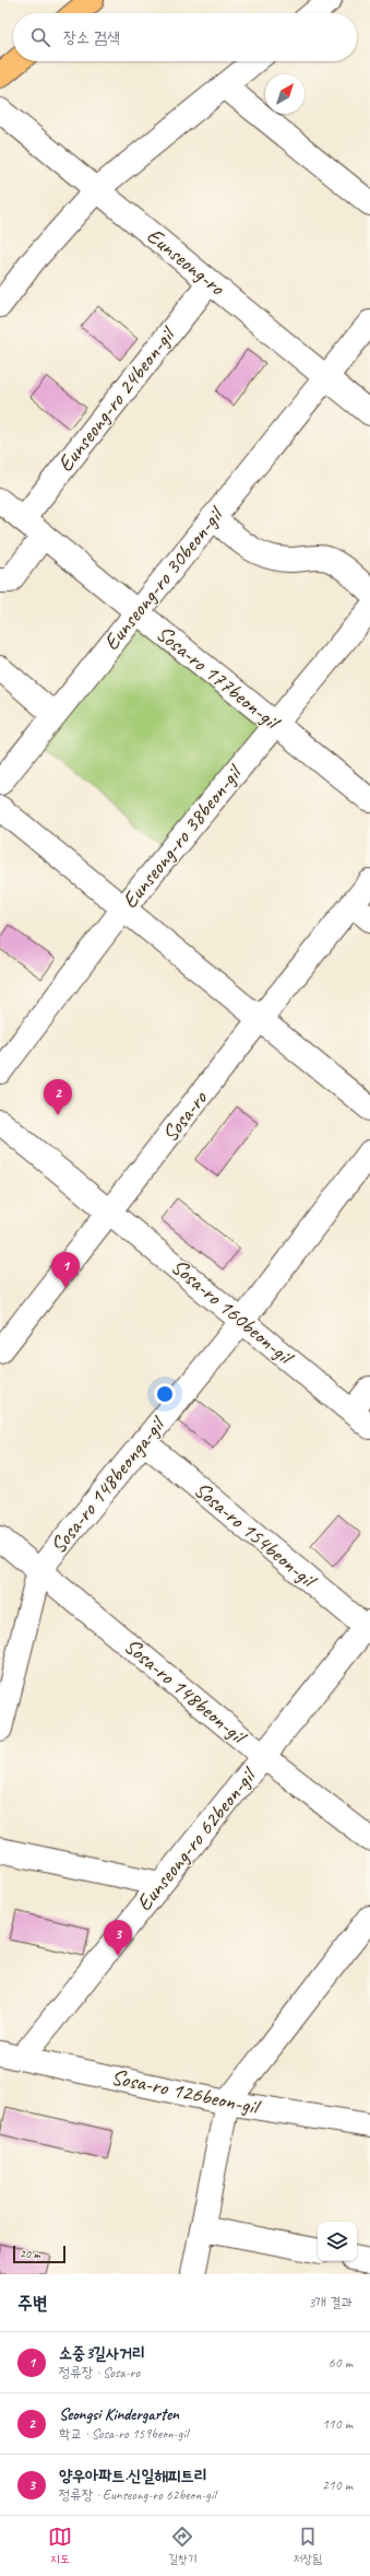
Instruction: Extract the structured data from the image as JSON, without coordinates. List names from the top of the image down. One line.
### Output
{"streets":{"street":["Eunseong-ro","Eunseong-ro 24beon-gil","Eunseong-ro 30beon-gil","Sosa-ro 177beon-gil","Eunseong-ro 38beon-gil","Sosa-ro","Sosa-ro 160beon-gil","Sosa-ro 148beonga-gil","Sosa-ro 154beon-gil","Sosa-ro 148beon-gil","Eunseong-ro 62beon-gil","Sosa-ro 126beon-gil"]},"crossings":[["Eunseong-ro","Eunseong-ro 24beon-gil"],["Eunseong-ro","Eunseong-ro 30beon-gil"],["Eunseong-ro 24beon-gil","Sosa-ro 177beon-gil"],["Eunseong-ro 30beon-gil","Sosa-ro 177beon-gil"],["Sosa-ro 177beon-gil","Eunseong-ro 38beon-gil"],["Sosa-ro","Sosa-ro 160beon-gil"],["Sosa-ro 160beon-gil","Sosa-ro 148beonga-gil"],["Sosa-ro 148beonga-gil","Sosa-ro 154beon-gil"],["Sosa-ro 148beonga-gil","Sosa-ro 148beon-gil"],["Sosa-ro 154beon-gil","Eunseong-ro 62beon-gil"],["Sosa-ro 148beon-gil","Eunseong-ro 62beon-gil"],["Eunseong-ro 62beon-gil","Sosa-ro 126beon-gil"]],"scale_bar":"20 m","north":"top right","page":{"search":"장소 검색","pins":["2","1","3"],"scale":"20 m","heading":["주변","3개 결과"],"list":[{"mark":"1","name":"소중3길사거리","note":"정류장 · Sosa-ro","value":"60 m"},{"mark":"2","name":"Seongsi Kindergarten","note":"학교 · Sosa-ro 159beon-gil","value":"110 m"},{"mark":"3","name":"양우아파트.신일해피트리","note":"정류장 · Eunseong-ro 62beon-gil","value":"210 m"}],"nav":["지도","길찾기","저장됨"]}}
